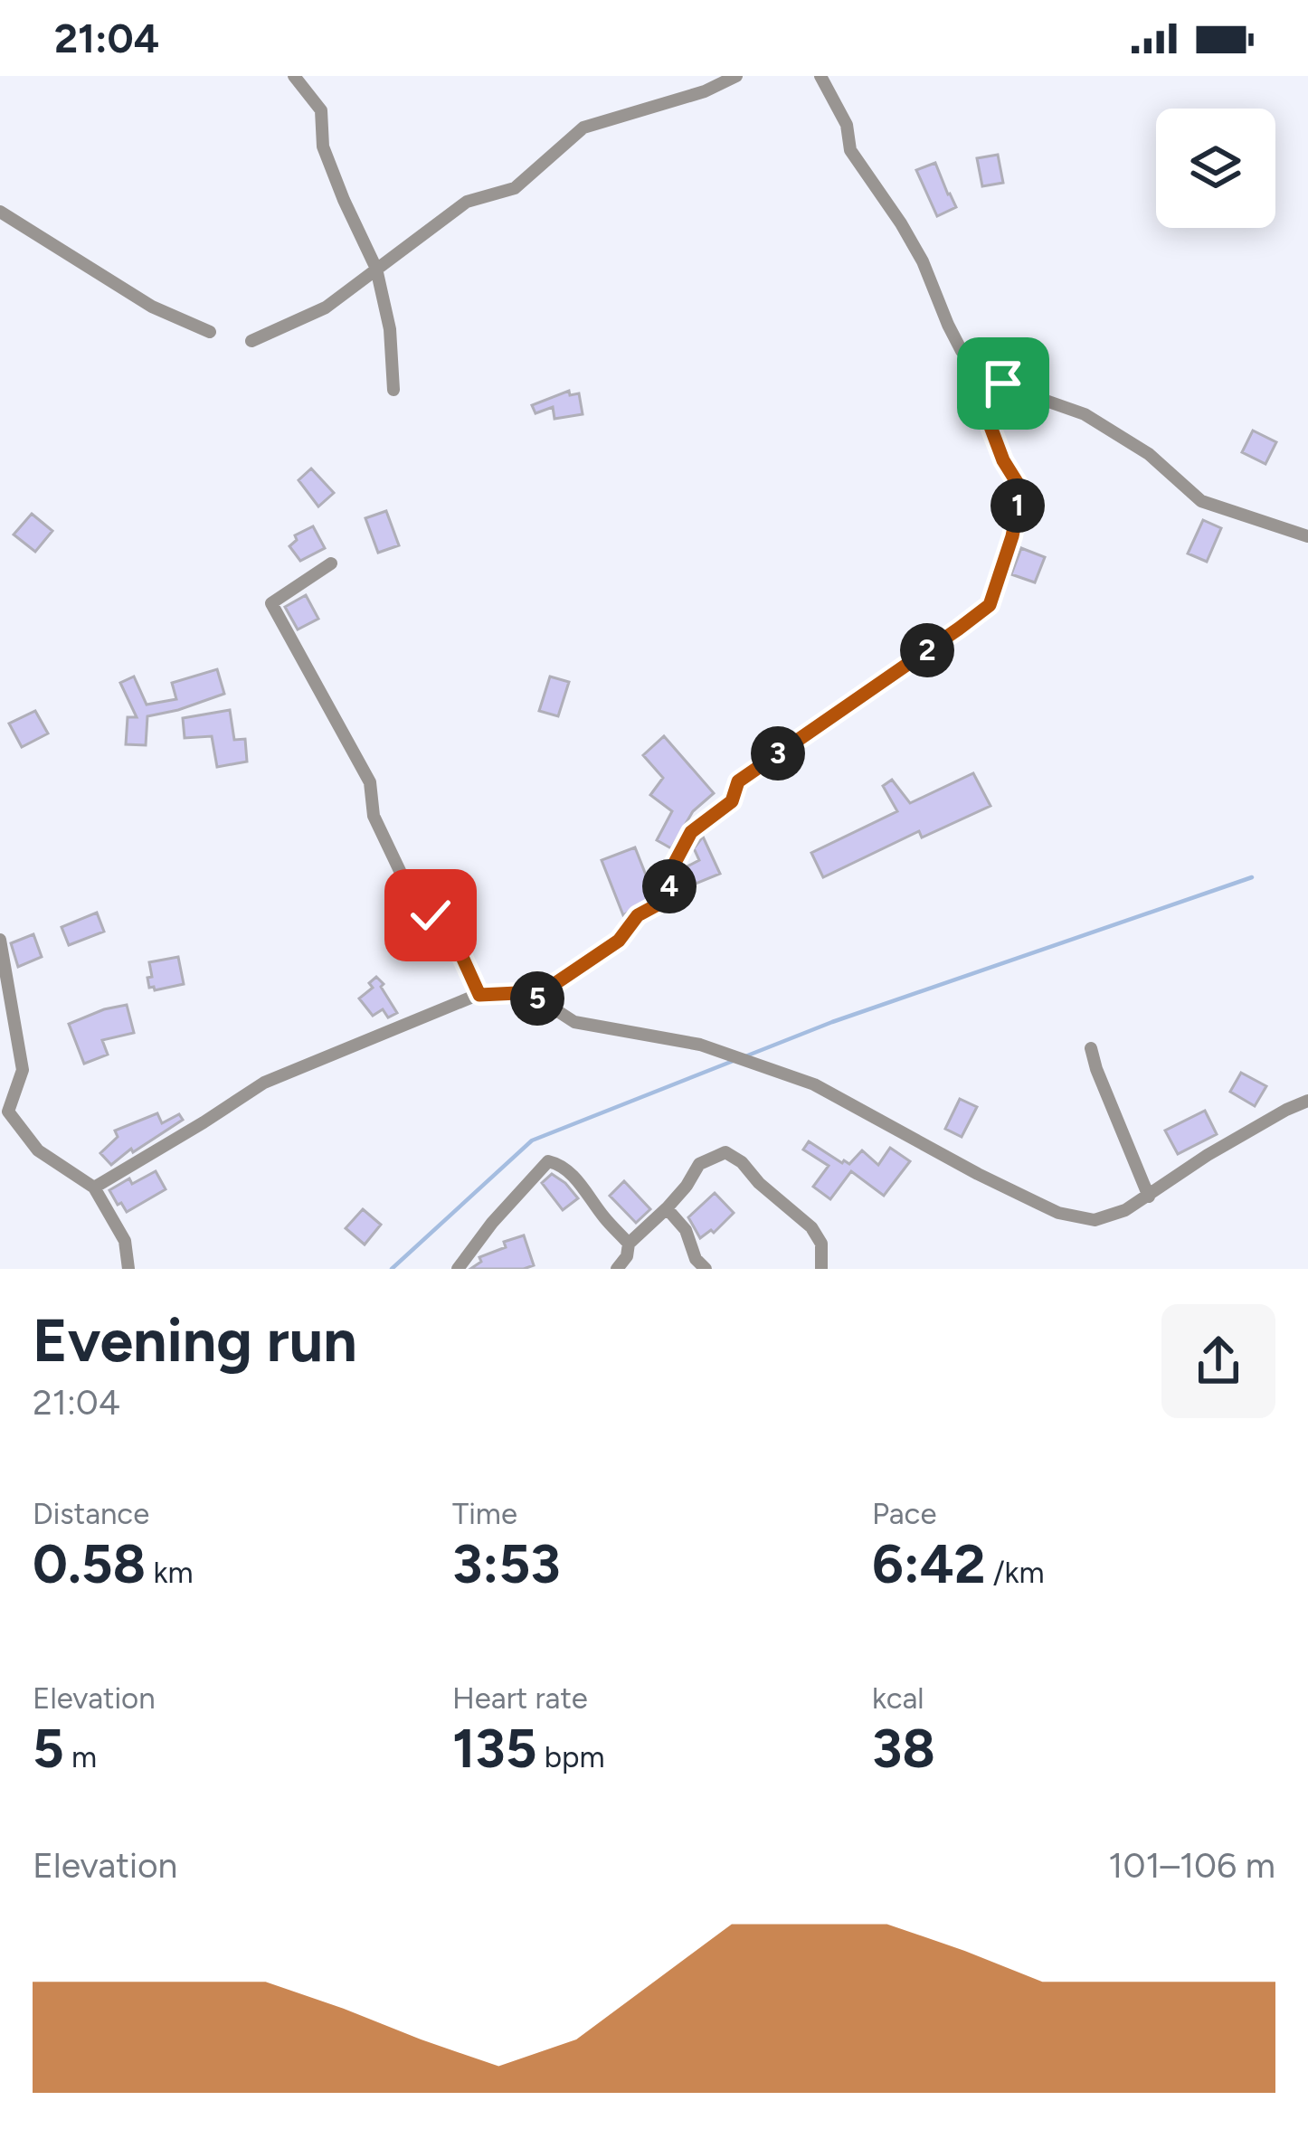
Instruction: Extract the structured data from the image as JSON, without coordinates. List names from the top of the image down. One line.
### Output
{"page":{"status":"21:04","pins":["1","2","3","4","5"],"heading":["Evening run","21:04"],"stats":[["Distance","0.58 km"],["Time","3:53"],["Pace","6:42 /km"],["Elevation","5 m"],["Heart rate","135 bpm"],["kcal","38"]],"chart":["Elevation","101–106 m"]}}
